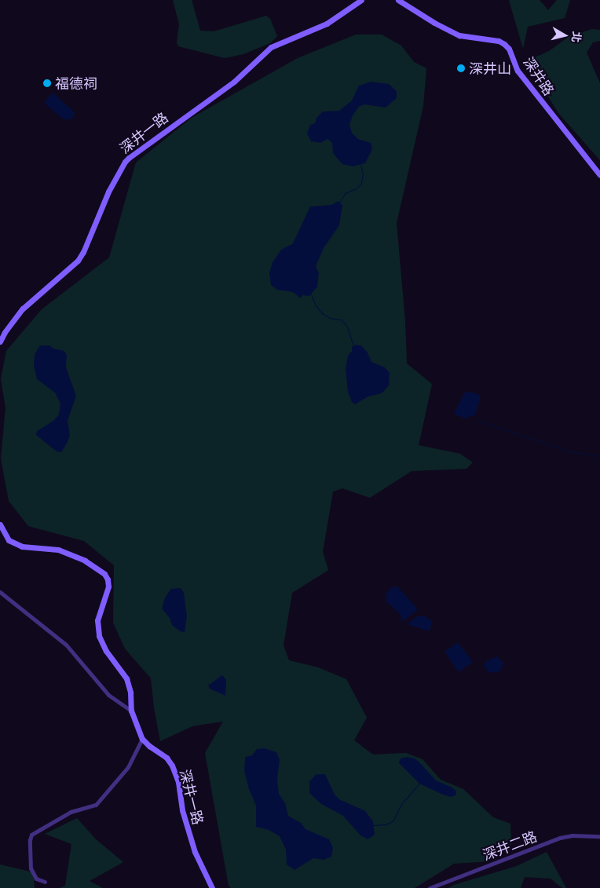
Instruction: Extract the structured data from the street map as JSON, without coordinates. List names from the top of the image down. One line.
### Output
{"streets":{"street":["深井路","深井一路","深井二路"]},"places":["深井山","福德祠"],"north":"right"}
